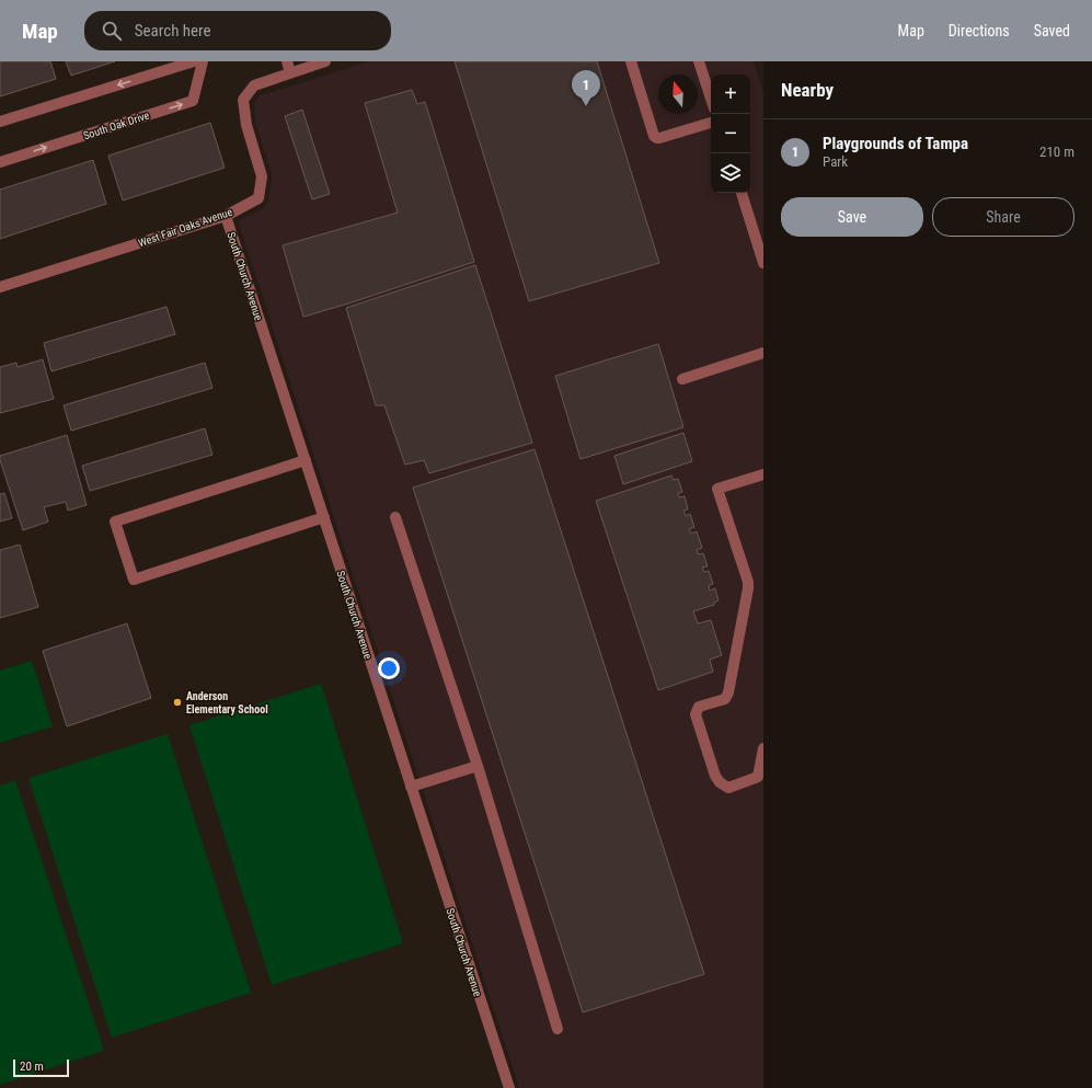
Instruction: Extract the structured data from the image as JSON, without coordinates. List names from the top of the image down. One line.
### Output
{"streets":{"street":["South Oak Drive","West Fair Oaks Avenue","South Church Avenue"]},"crossings":[["West Fair Oaks Avenue","South Church Avenue"]],"places":["Anderson Elementary School"],"scale_bar":"20 m","north":"top","page":{"header":"Map","search":"Search here","nav":["Map","Directions","Saved"],"heading":"Nearby","pins":"1","map_buttons":["+","−"],"list":[{"mark":"1","name":"Playgrounds of Tampa","note":"Park","value":"210 m"}],"buttons":["Save","Share"],"scale":"20 m"}}
